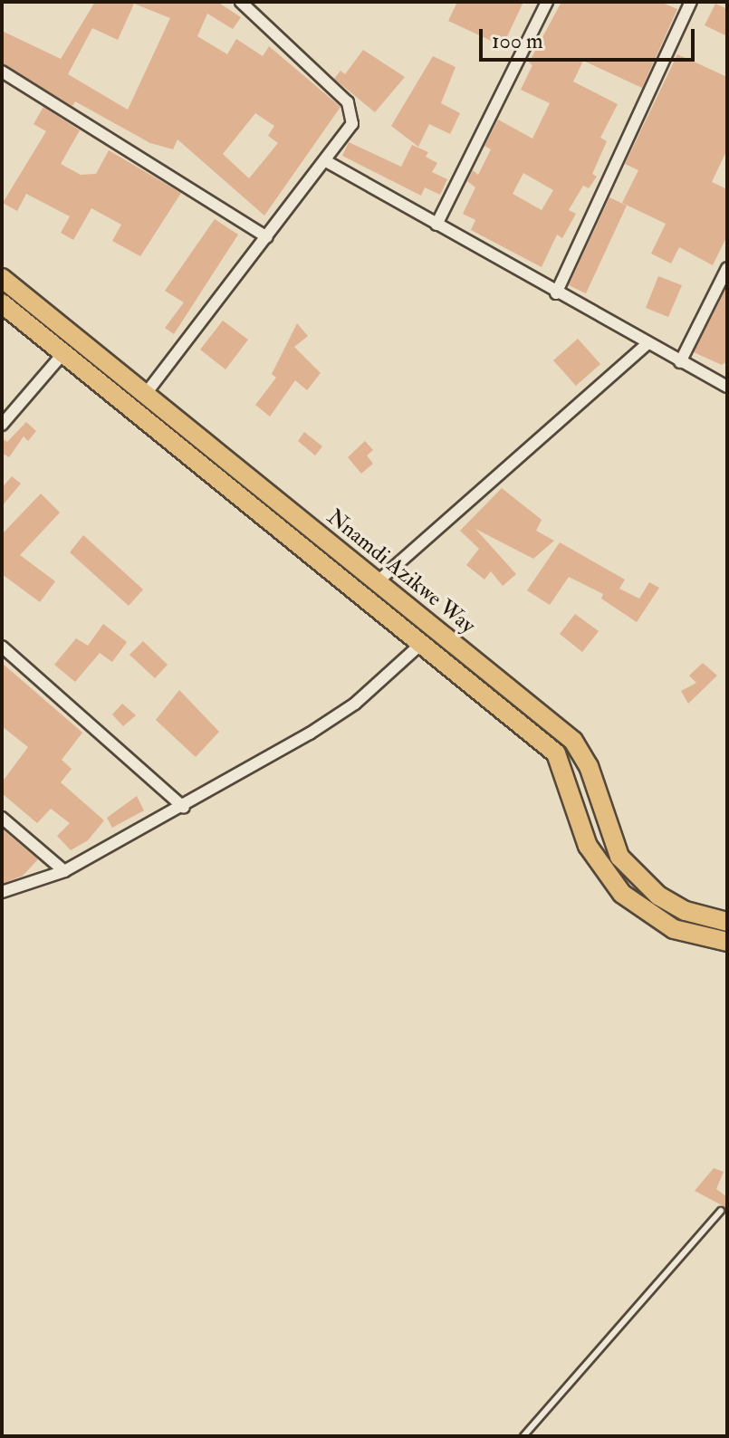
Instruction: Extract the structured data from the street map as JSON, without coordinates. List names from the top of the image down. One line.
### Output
{"streets":{"highway":["Nnamdi Azikwe Way"]},"scale_bar":"100 m"}
